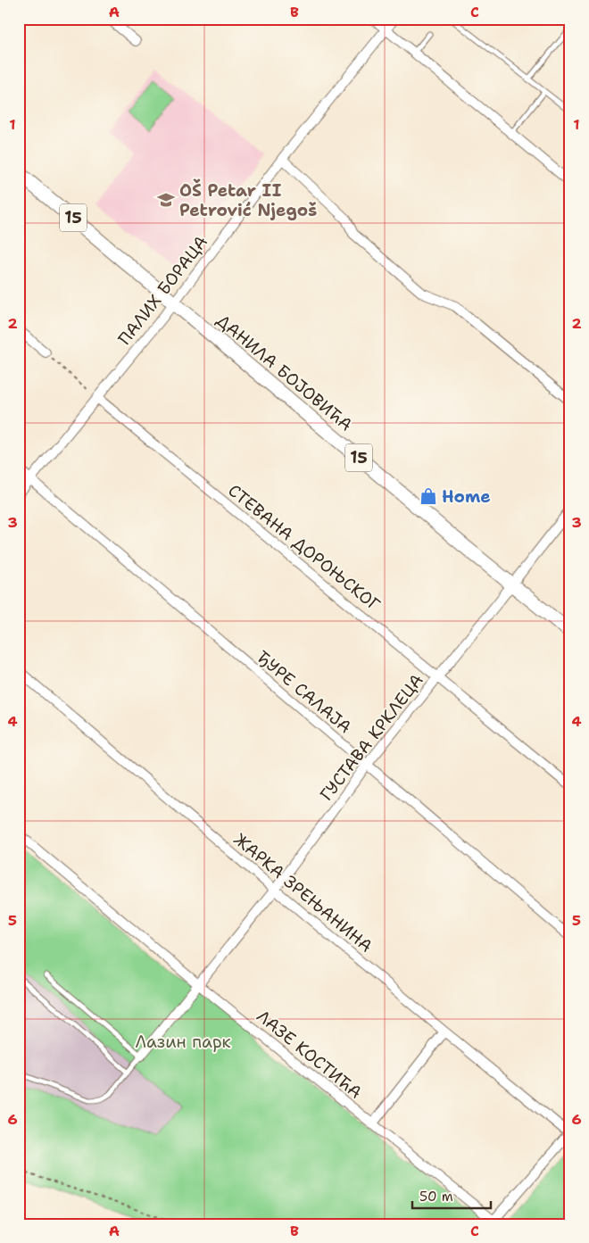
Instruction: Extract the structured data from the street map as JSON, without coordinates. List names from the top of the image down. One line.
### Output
{"streets":{"main road":["15","ДАНИЛА БОЈОВИЋА"],"street":["ПАЛИХ БОРАЦА","СТЕВАНА ДОРОЊСКОГ","ЂУРЕ САЛАЈА","ГУСТАВА КРКЛЕЦА","ЖАРКА ЗРЕЊАНИНА","ЛАЗЕ КОСТИЋА"]},"crossings":[["ПАЛИХ БОРАЦА","ДАНИЛА БОЈОВИЋА"],["ПАЛИХ БОРАЦА","СТЕВАНА ДОРОЊСКОГ"],["ПАЛИХ БОРАЦА","ЂУРЕ САЛАЈА"],["ДАНИЛА БОЈОВИЋА","ГУСТАВА КРКЛЕЦА"],["СТЕВАНА ДОРОЊСКОГ","ГУСТАВА КРКЛЕЦА"],["ЂУРЕ САЛАЈА","ГУСТАВА КРКЛЕЦА"],["ГУСТАВА КРКЛЕЦА","ЖАРКА ЗРЕЊАНИНА"],["ГУСТАВА КРКЛЕЦА","ЛАЗЕ КОСТИЋА"],["ЖАРКА ЗРЕЊАНИНА","ЛАЗЕ КОСТИЋА"]],"parks":["Лазин парк"],"places":{"school or university":["OŠ Petar II Petrović Njegoš"],"shop":["Home"]},"scale_bar":"50 m","grid":{"columns":["A","B","C"],"rows":["1","2","3","4","5","6"]}}
